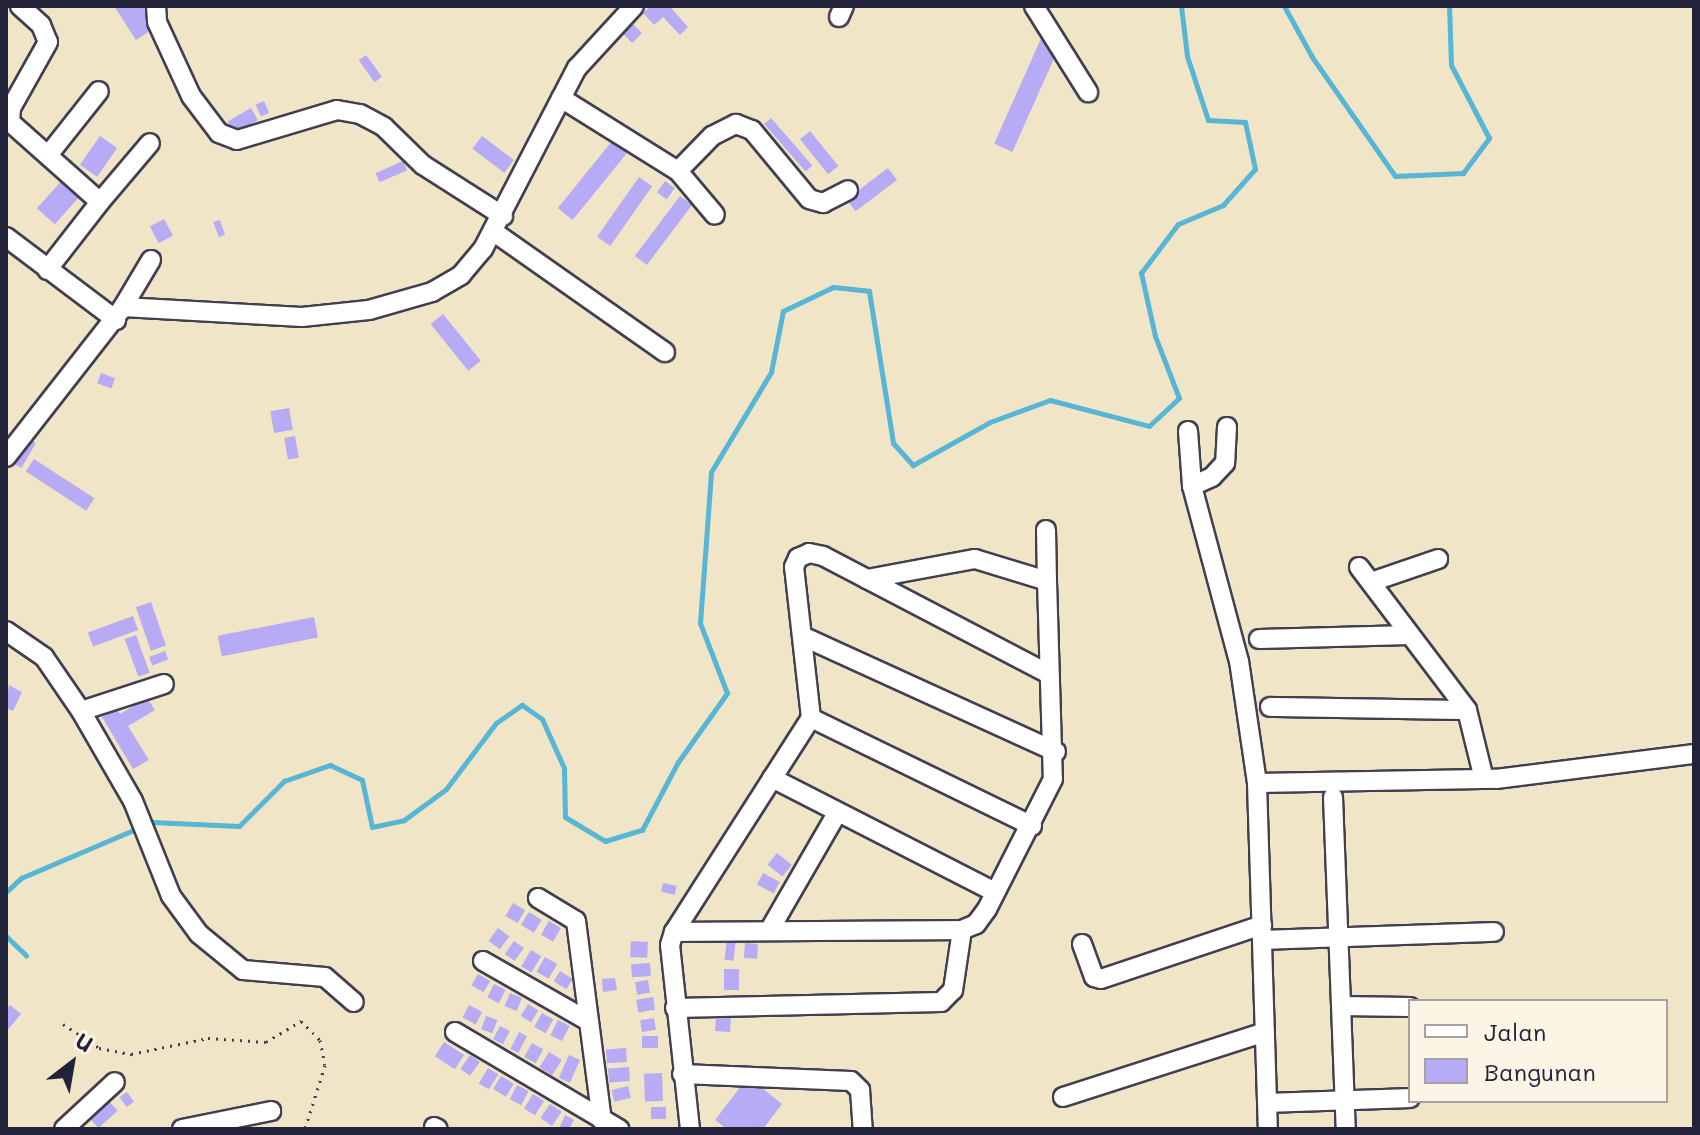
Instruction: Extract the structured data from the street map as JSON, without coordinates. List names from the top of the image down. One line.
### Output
{"legend":["Jalan","Bangunan"],"north":"top right"}
